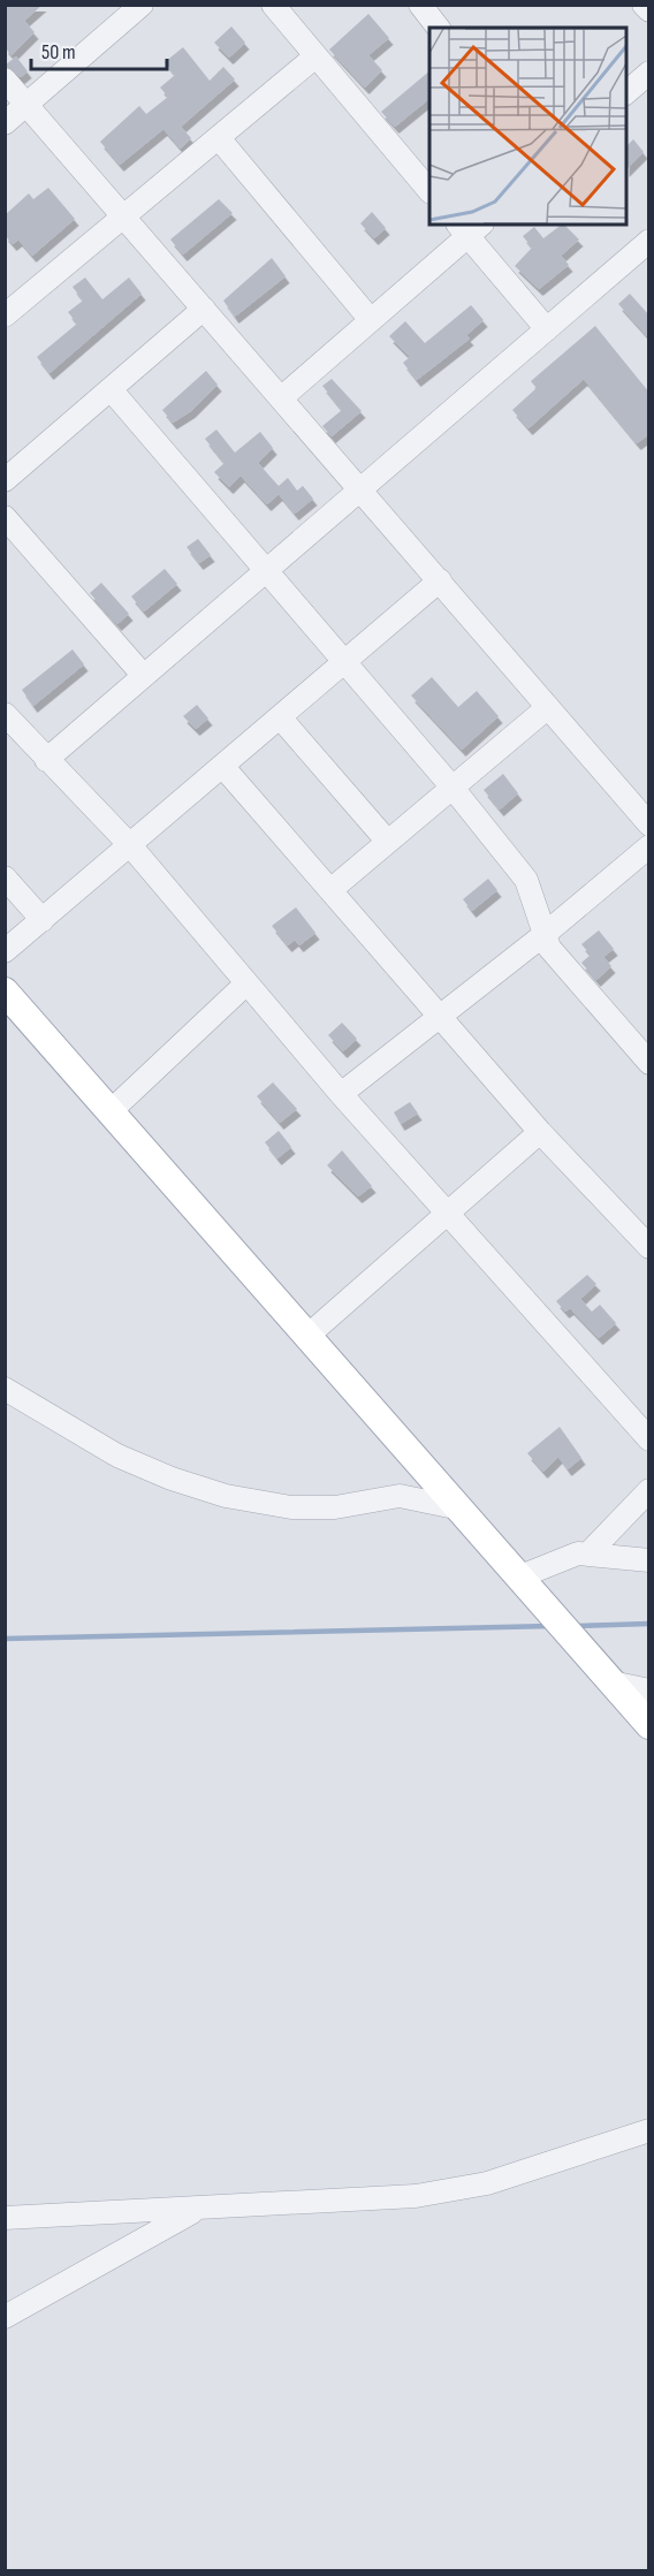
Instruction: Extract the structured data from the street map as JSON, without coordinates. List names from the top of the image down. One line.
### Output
{"scale_bar":"50 m"}
